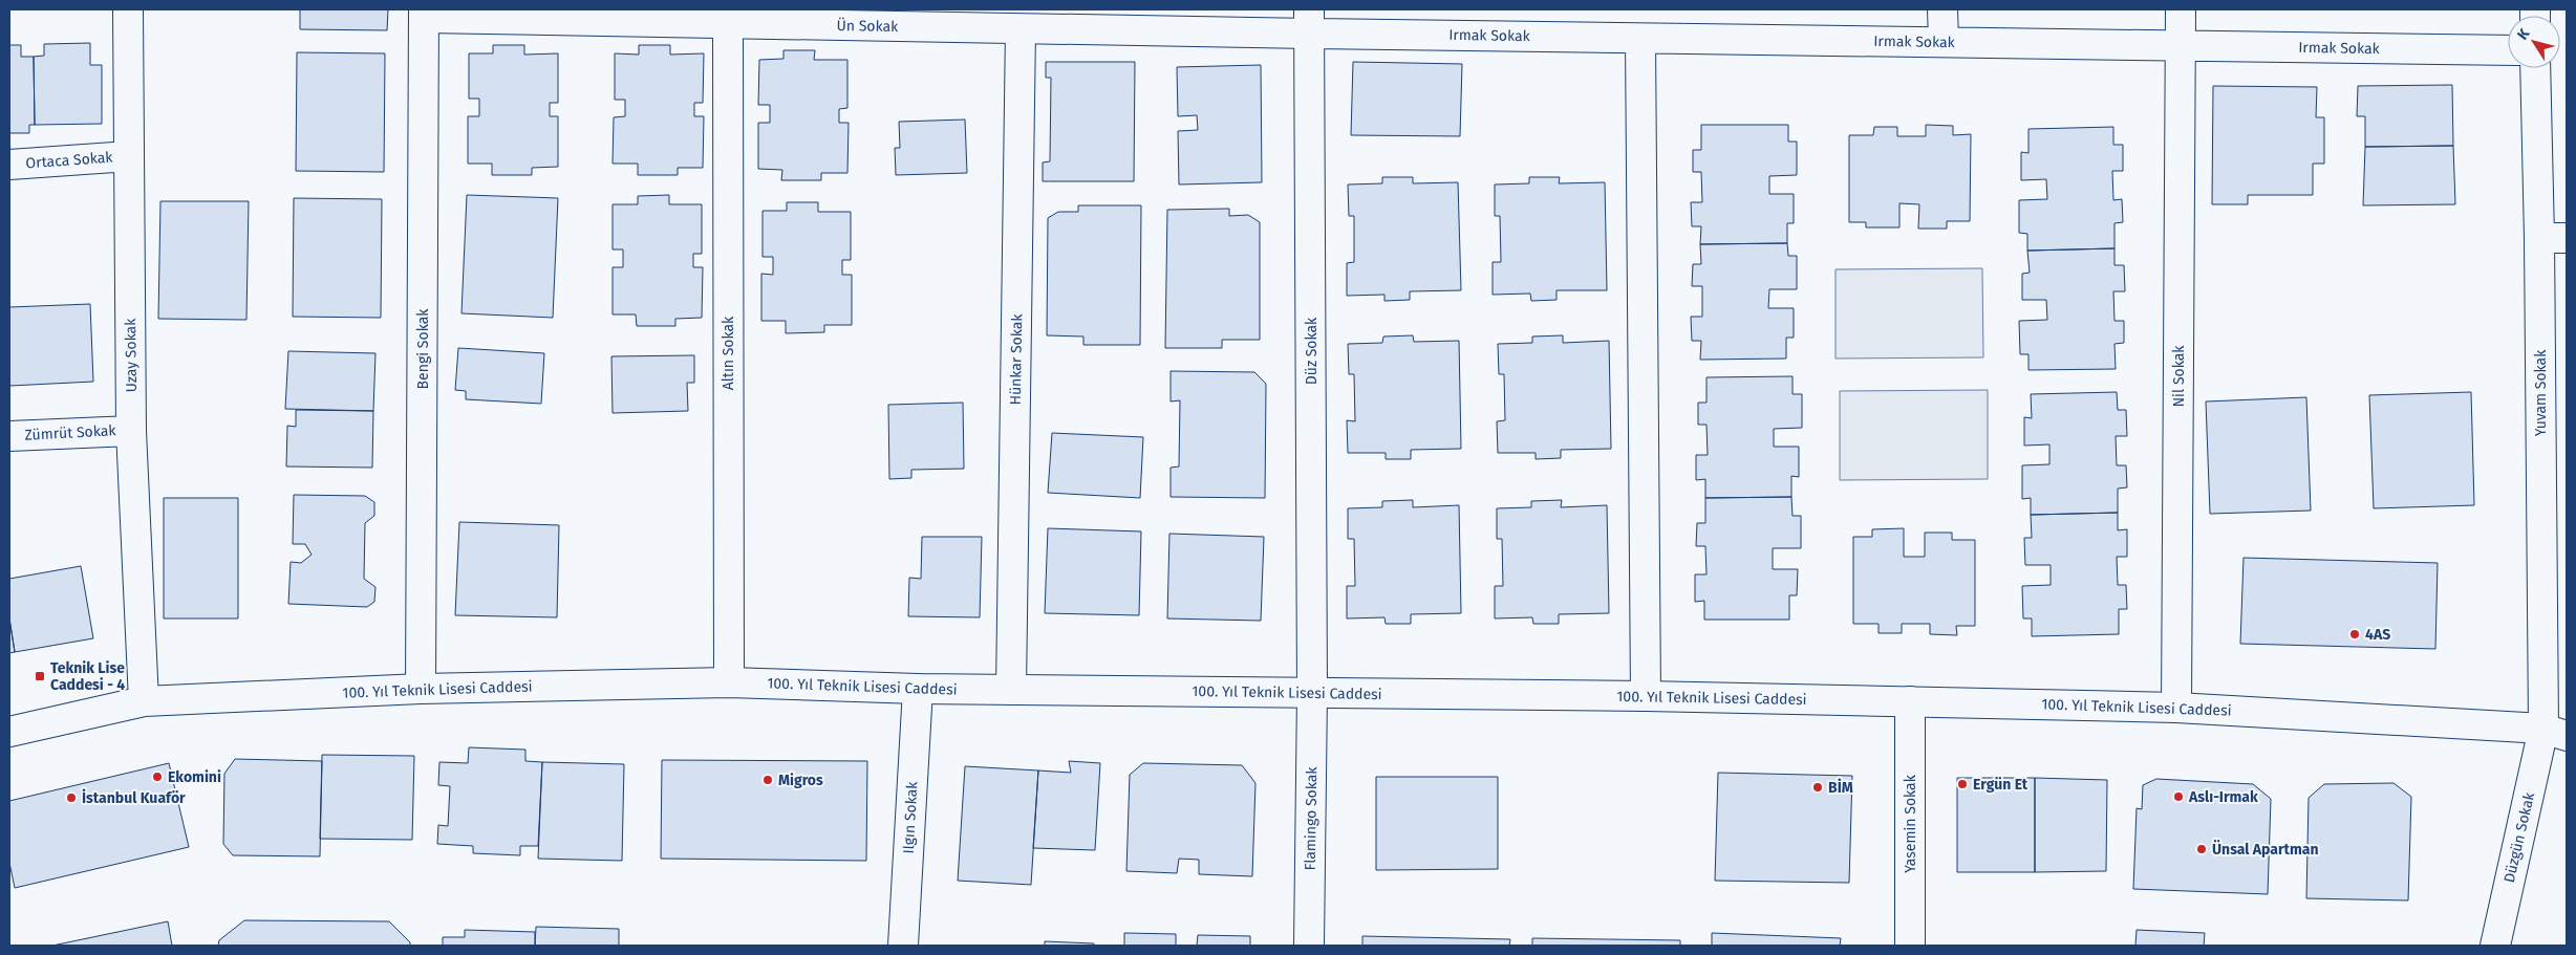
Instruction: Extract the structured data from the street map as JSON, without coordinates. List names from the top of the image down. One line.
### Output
{"streets":{"street":["Ün Sokak","Irmak Sokak","Ortaca Sokak","Bengi Sokak","Düz Sokak","Altın Sokak","Uzay Sokak","Hünkar Sokak","Nil Sokak","Yuvam Sokak","Zümrüt Sokak","100. Yıl Teknik Lisesi Caddesi","Ilgın Sokak","Flamingo Sokak","Yasemin Sokak","Düzgün Sokak"]},"crossings":[["Ün Sokak","Irmak Sokak"],["Ün Sokak","Bengi Sokak"],["Ün Sokak","Düz Sokak"],["Ün Sokak","Altın Sokak"],["Ün Sokak","Hünkar Sokak"],["Irmak Sokak","Düz Sokak"],["Irmak Sokak","Nil Sokak"],["Ortaca Sokak","Uzay Sokak"],["Bengi Sokak","100. Yıl Teknik Lisesi Caddesi"],["Düz Sokak","100. Yıl Teknik Lisesi Caddesi"],["Düz Sokak","Flamingo Sokak"],["Altın Sokak","100. Yıl Teknik Lisesi Caddesi"],["Uzay Sokak","Zümrüt Sokak"],["Uzay Sokak","100. Yıl Teknik Lisesi Caddesi"],["Hünkar Sokak","100. Yıl Teknik Lisesi Caddesi"],["Nil Sokak","100. Yıl Teknik Lisesi Caddesi"],["Yuvam Sokak","100. Yıl Teknik Lisesi Caddesi"],["Yuvam Sokak","Düzgün Sokak"],["100. Yıl Teknik Lisesi Caddesi","Ilgın Sokak"],["100. Yıl Teknik Lisesi Caddesi","Flamingo Sokak"],["100. Yıl Teknik Lisesi Caddesi","Yasemin Sokak"],["100. Yıl Teknik Lisesi Caddesi","Düzgün Sokak"]],"places":{"other":["4AS","Ekomini","Migros","Ergün Et","BİM","Aslı-Irmak","İstanbul Kuaför","Ünsal Apartman"],"transit":["Teknik Lise Caddesi - 4"]},"north":"top left"}
